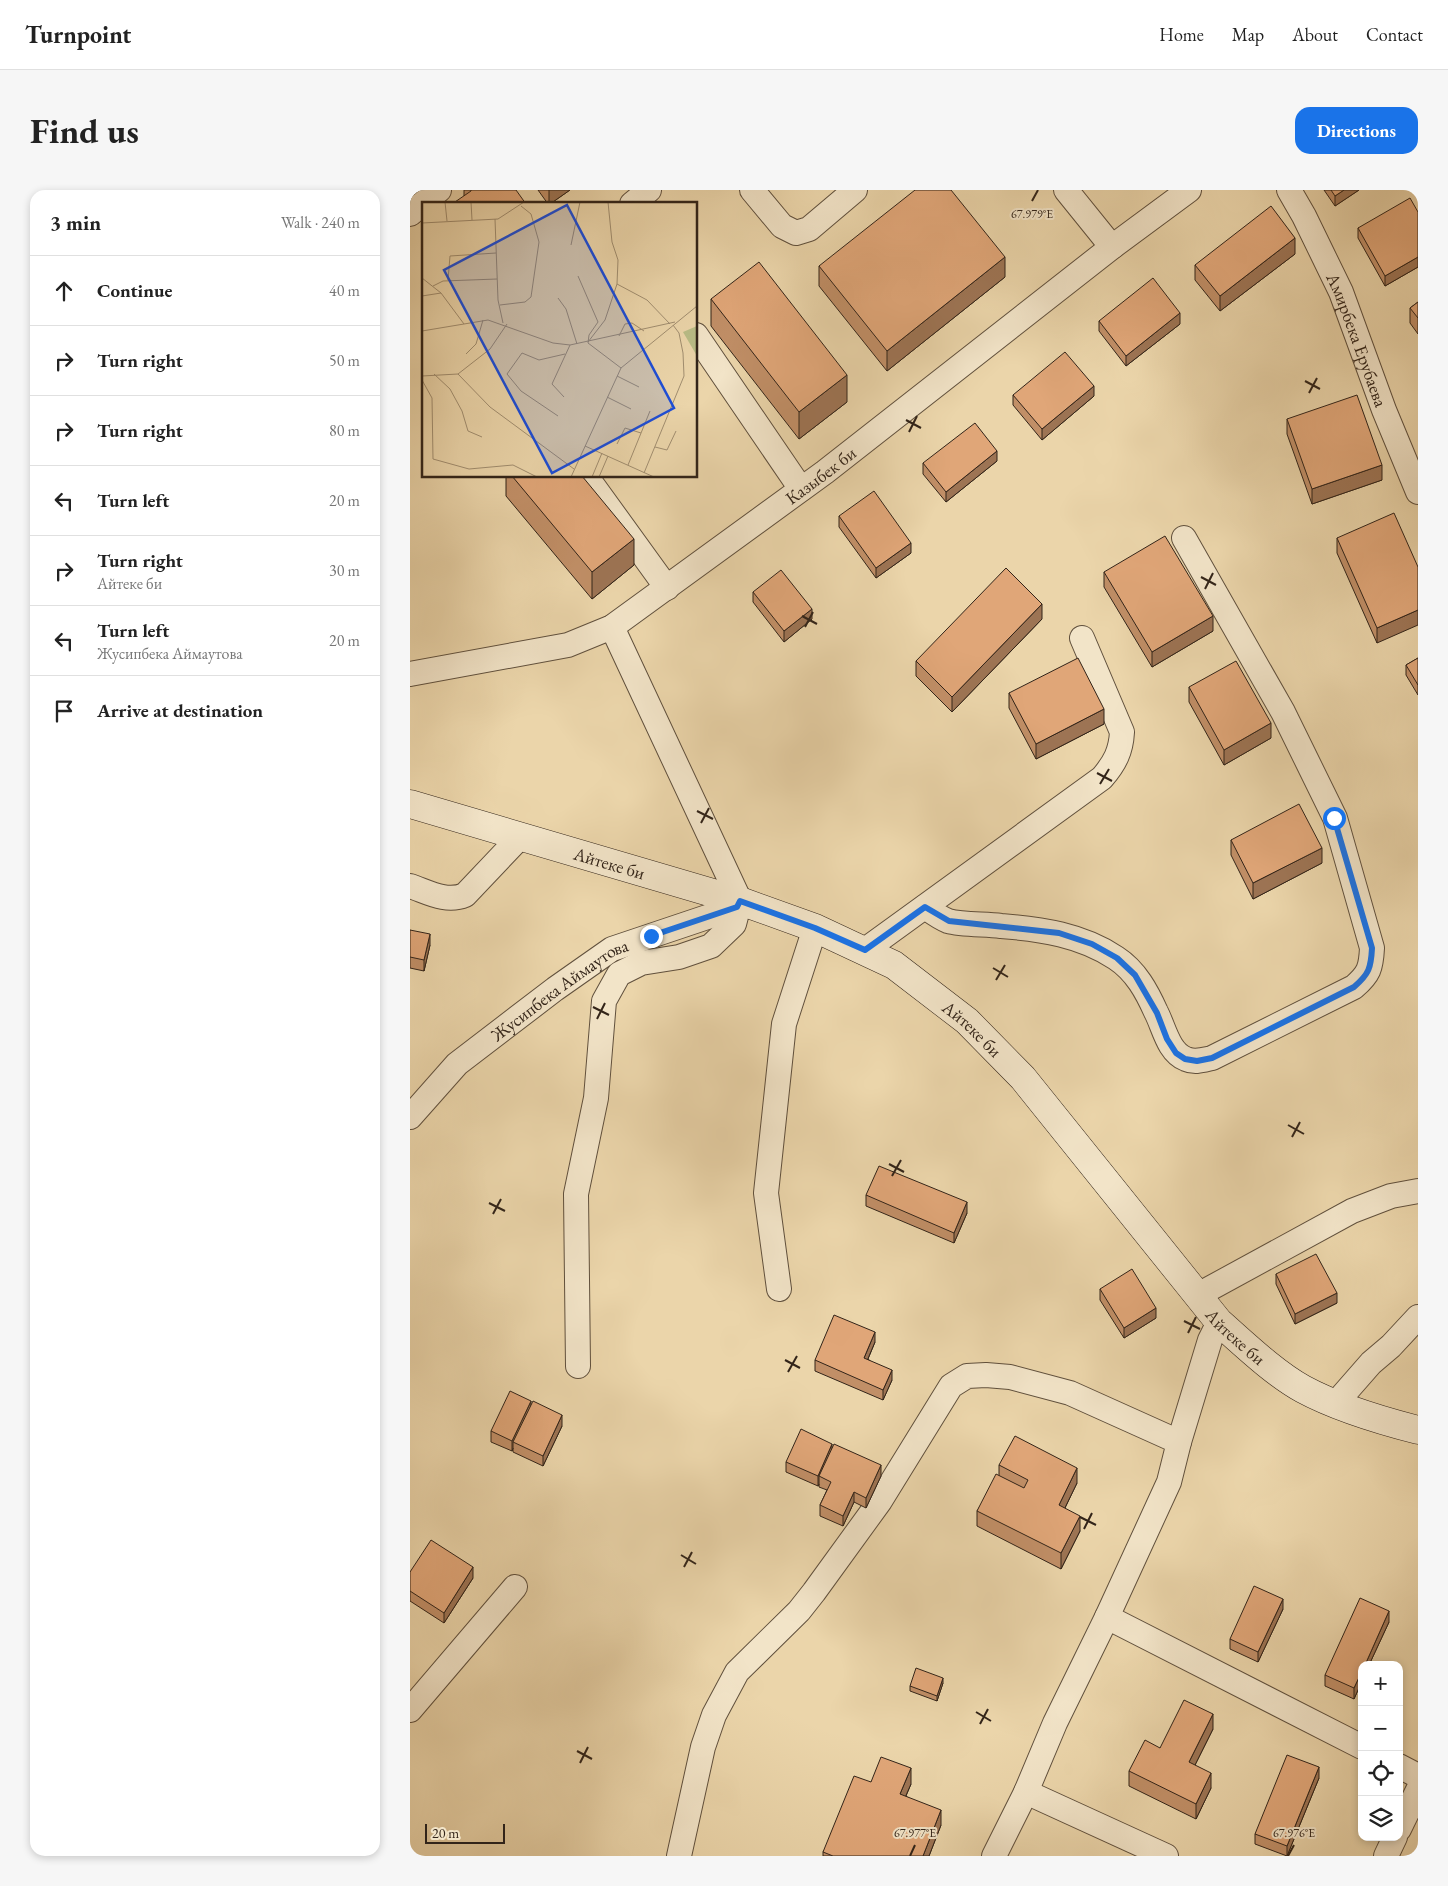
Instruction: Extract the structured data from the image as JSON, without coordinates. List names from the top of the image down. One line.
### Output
{"streets":{"street":["Амирбека Ерубаева","Казыбек би","Айтеке би","Жусипбека Аймаутова"]},"crossings":[["Айтеке би","Жусипбека Аймаутова"]],"scale_bar":"20 m","page":{"header":"Turnpoint","nav":["Home","Map","About","Contact"],"buttons":"Directions","title":"Find us","heading":["3 min","Walk · 240 m"],"list":[["Continue","40 m"],["Turn right","50 m"],["Turn right","80 m"],["Turn left","20 m"],["Turn right","Айтеке би","30 m"],["Turn left","Жусипбека Аймаутова","20 m"],"Arrive at destination"],"map_buttons":["+","−"],"scale":"20 m"},"coordinates":["67.979°E","67.977°E","67.976°E"]}
